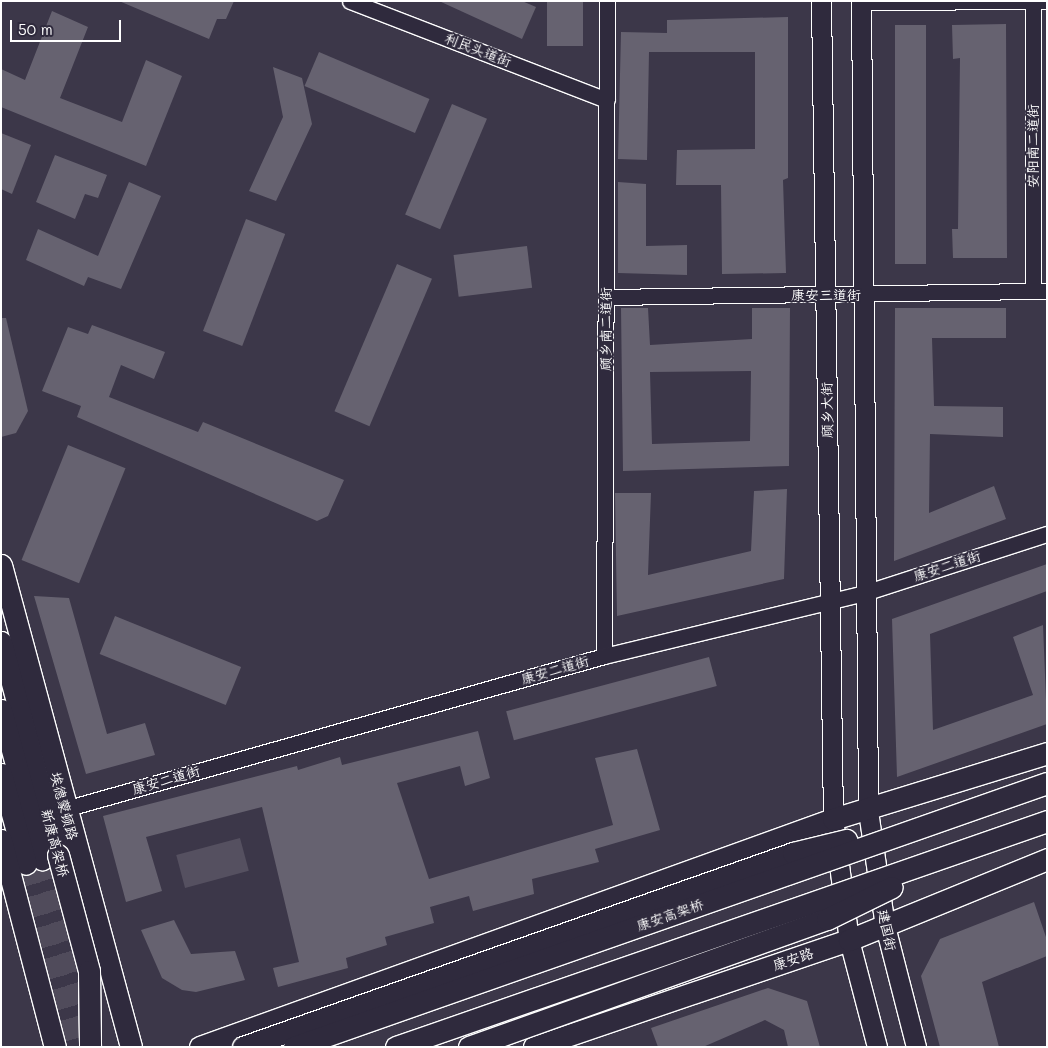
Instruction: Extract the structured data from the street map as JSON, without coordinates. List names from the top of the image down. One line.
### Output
{"streets":{"highway":["埃德蒙顿路","新康高架桥","康安高架桥","康安路"],"main road":["顾乡大街","建国街"],"street":["利民头道街","安阳南二道街","康安三道街","顾乡南二道街","康安二道街"]},"crossings":[["利民头道街","顾乡南二道街"],["安阳南二道街","康安三道街"],["康安三道街","顾乡南二道街"],["康安三道街","顾乡大街"],["顾乡南二道街","康安二道街"],["顾乡大街","康安二道街"],["康安二道街","埃德蒙顿路"],["建国街","康安路"]],"scale_bar":"50 m"}
